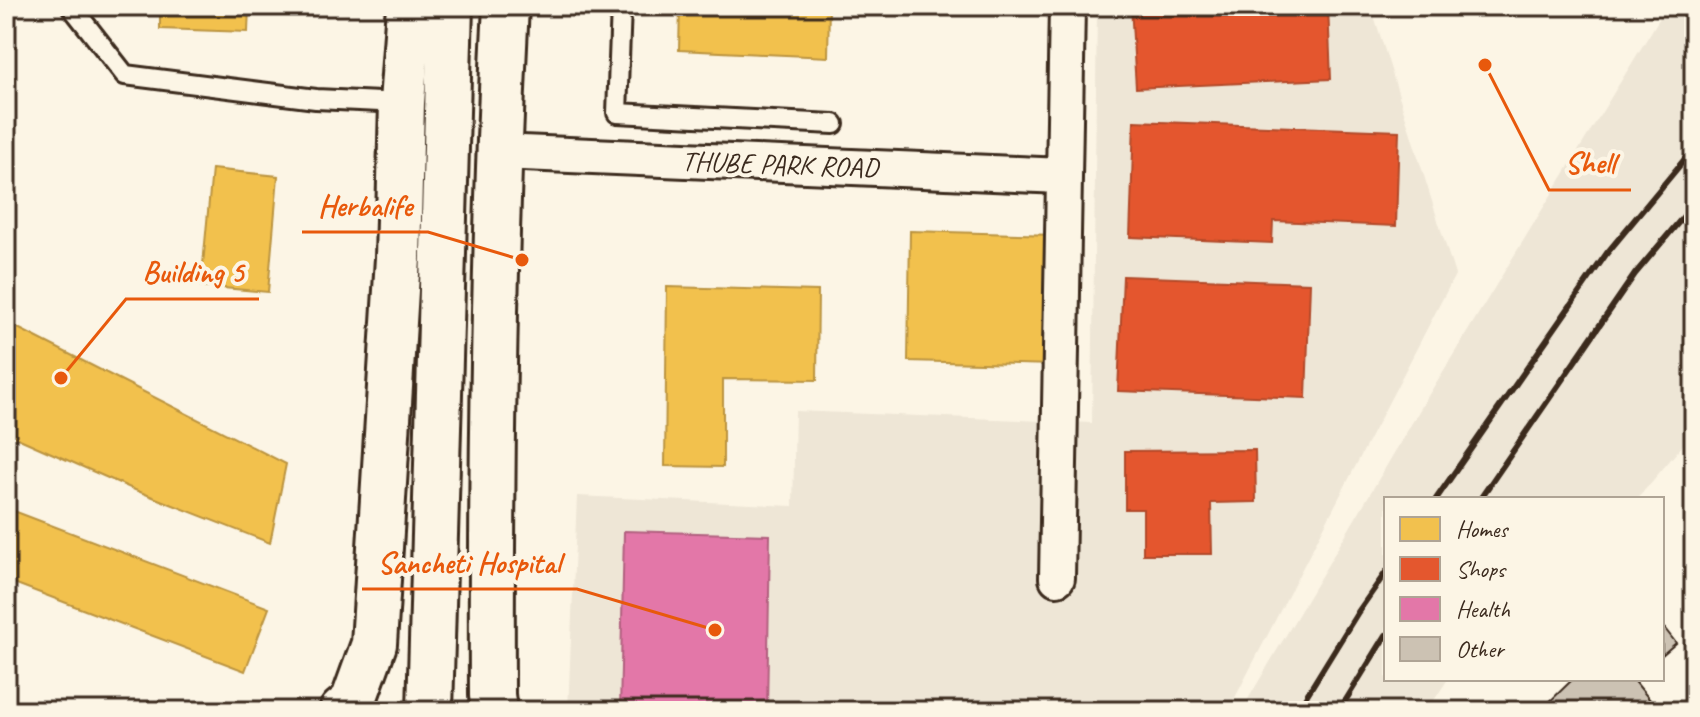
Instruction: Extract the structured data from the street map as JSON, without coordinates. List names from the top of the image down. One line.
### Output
{"streets":{"street":["THUBE PARK ROAD"]},"places":["Shell","Herbalife","Building 5","Sancheti Hospital"],"legend":["Homes","Shops","Health","Other"]}
